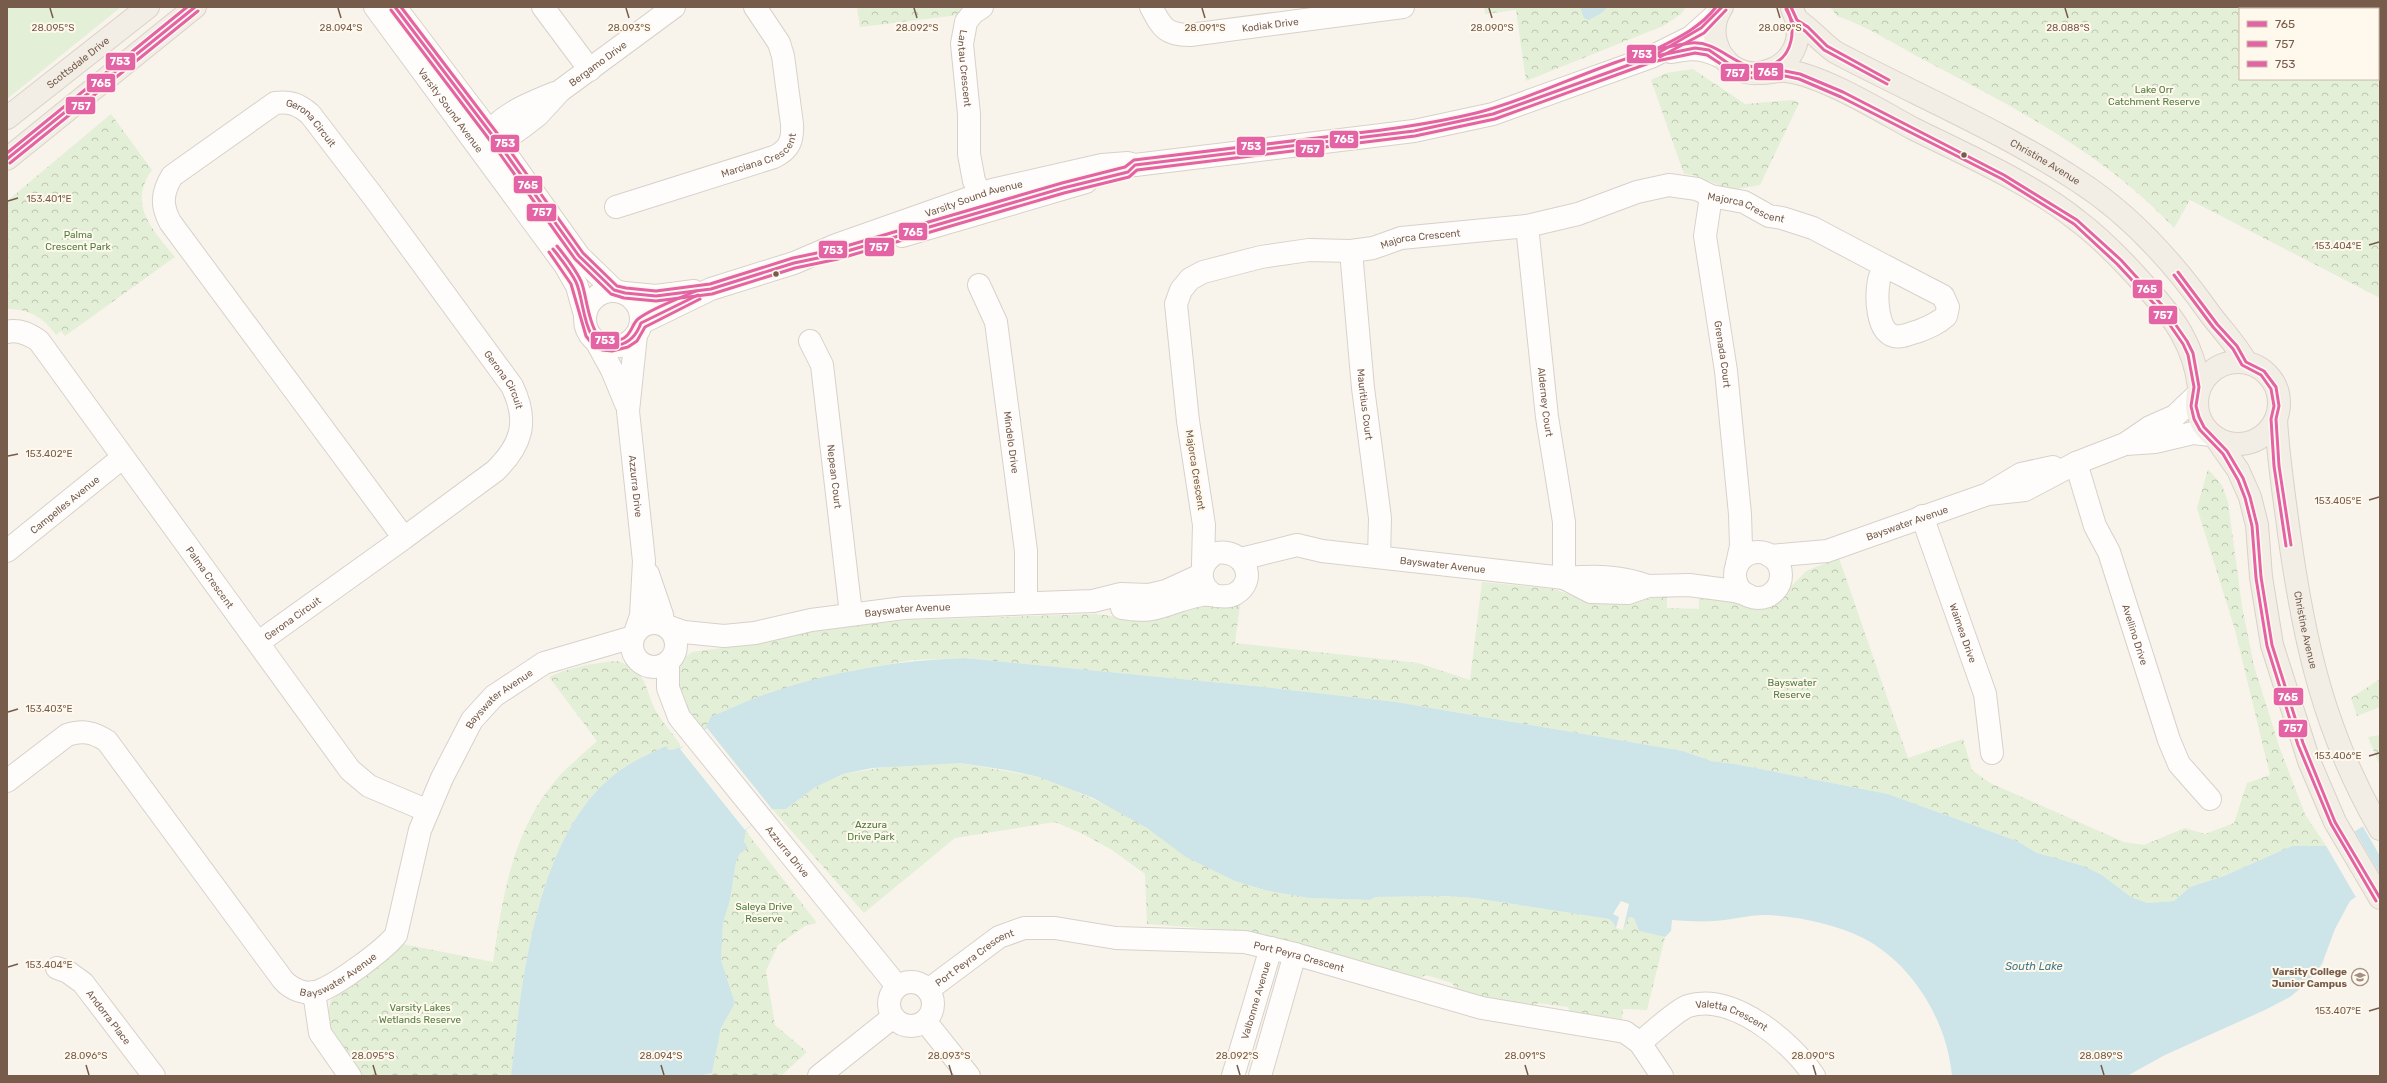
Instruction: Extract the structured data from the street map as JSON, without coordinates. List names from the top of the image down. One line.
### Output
{"streets":{"main road":["Scottsdale Drive","Christine Avenue"],"street":["Kodiak Drive","Bergamo Drive","Lantau Crescent","Varsity Sound Avenue","Gerona Circuit","Marciana Crescent","Majorca Crescent","Grenada Court","Alderney Court","Mauritius Court","Mindelo Drive","Nepean Court","Azzurra Drive","Campelles Avenue","Bayswater Avenue","Palma Crescent","Waimea Drive","Avellino Drive","Port Peyra Crescent","Valbonne Avenue","Andorra Place","Valetta Crescent"]},"crossings":[["Bergamo Drive","Varsity Sound Avenue"],["Lantau Crescent","Varsity Sound Avenue"],["Varsity Sound Avenue","Azzurra Drive"],["Gerona Circuit","Palma Crescent"],["Christine Avenue","Bayswater Avenue"],["Majorca Crescent","Grenada Court"],["Majorca Crescent","Alderney Court"],["Majorca Crescent","Mauritius Court"],["Majorca Crescent","Bayswater Avenue"],["Grenada Court","Bayswater Avenue"],["Alderney Court","Bayswater Avenue"],["Mauritius Court","Bayswater Avenue"],["Mindelo Drive","Bayswater Avenue"],["Nepean Court","Bayswater Avenue"],["Azzurra Drive","Bayswater Avenue"],["Azzurra Drive","Port Peyra Crescent"],["Campelles Avenue","Palma Crescent"],["Bayswater Avenue","Palma Crescent"],["Bayswater Avenue","Waimea Drive"],["Bayswater Avenue","Avellino Drive"],["Port Peyra Crescent","Valbonne Avenue"],["Port Peyra Crescent","Valetta Crescent"]],"water":["South Lake"],"parks":["Lake Orr Catchment Reserve","Palma Crescent Park","Bayswater Reserve","Azzura Drive Park","Saleya Drive Reserve","Varsity Lakes Wetlands Reserve"],"places":{"school or university":["Varsity College Junior Campus"]},"lines":["transit line 765","transit line 753","transit line 757"],"legend":["765","757","753"],"coordinates":["28.095°S","28.094°S","28.093°S","28.092°S","28.091°S","28.090°S","28.089°S","28.088°S","153.401°E","153.404°E","153.402°E","153.405°E","153.403°E","153.406°E","153.407°E","28.096°S"]}
